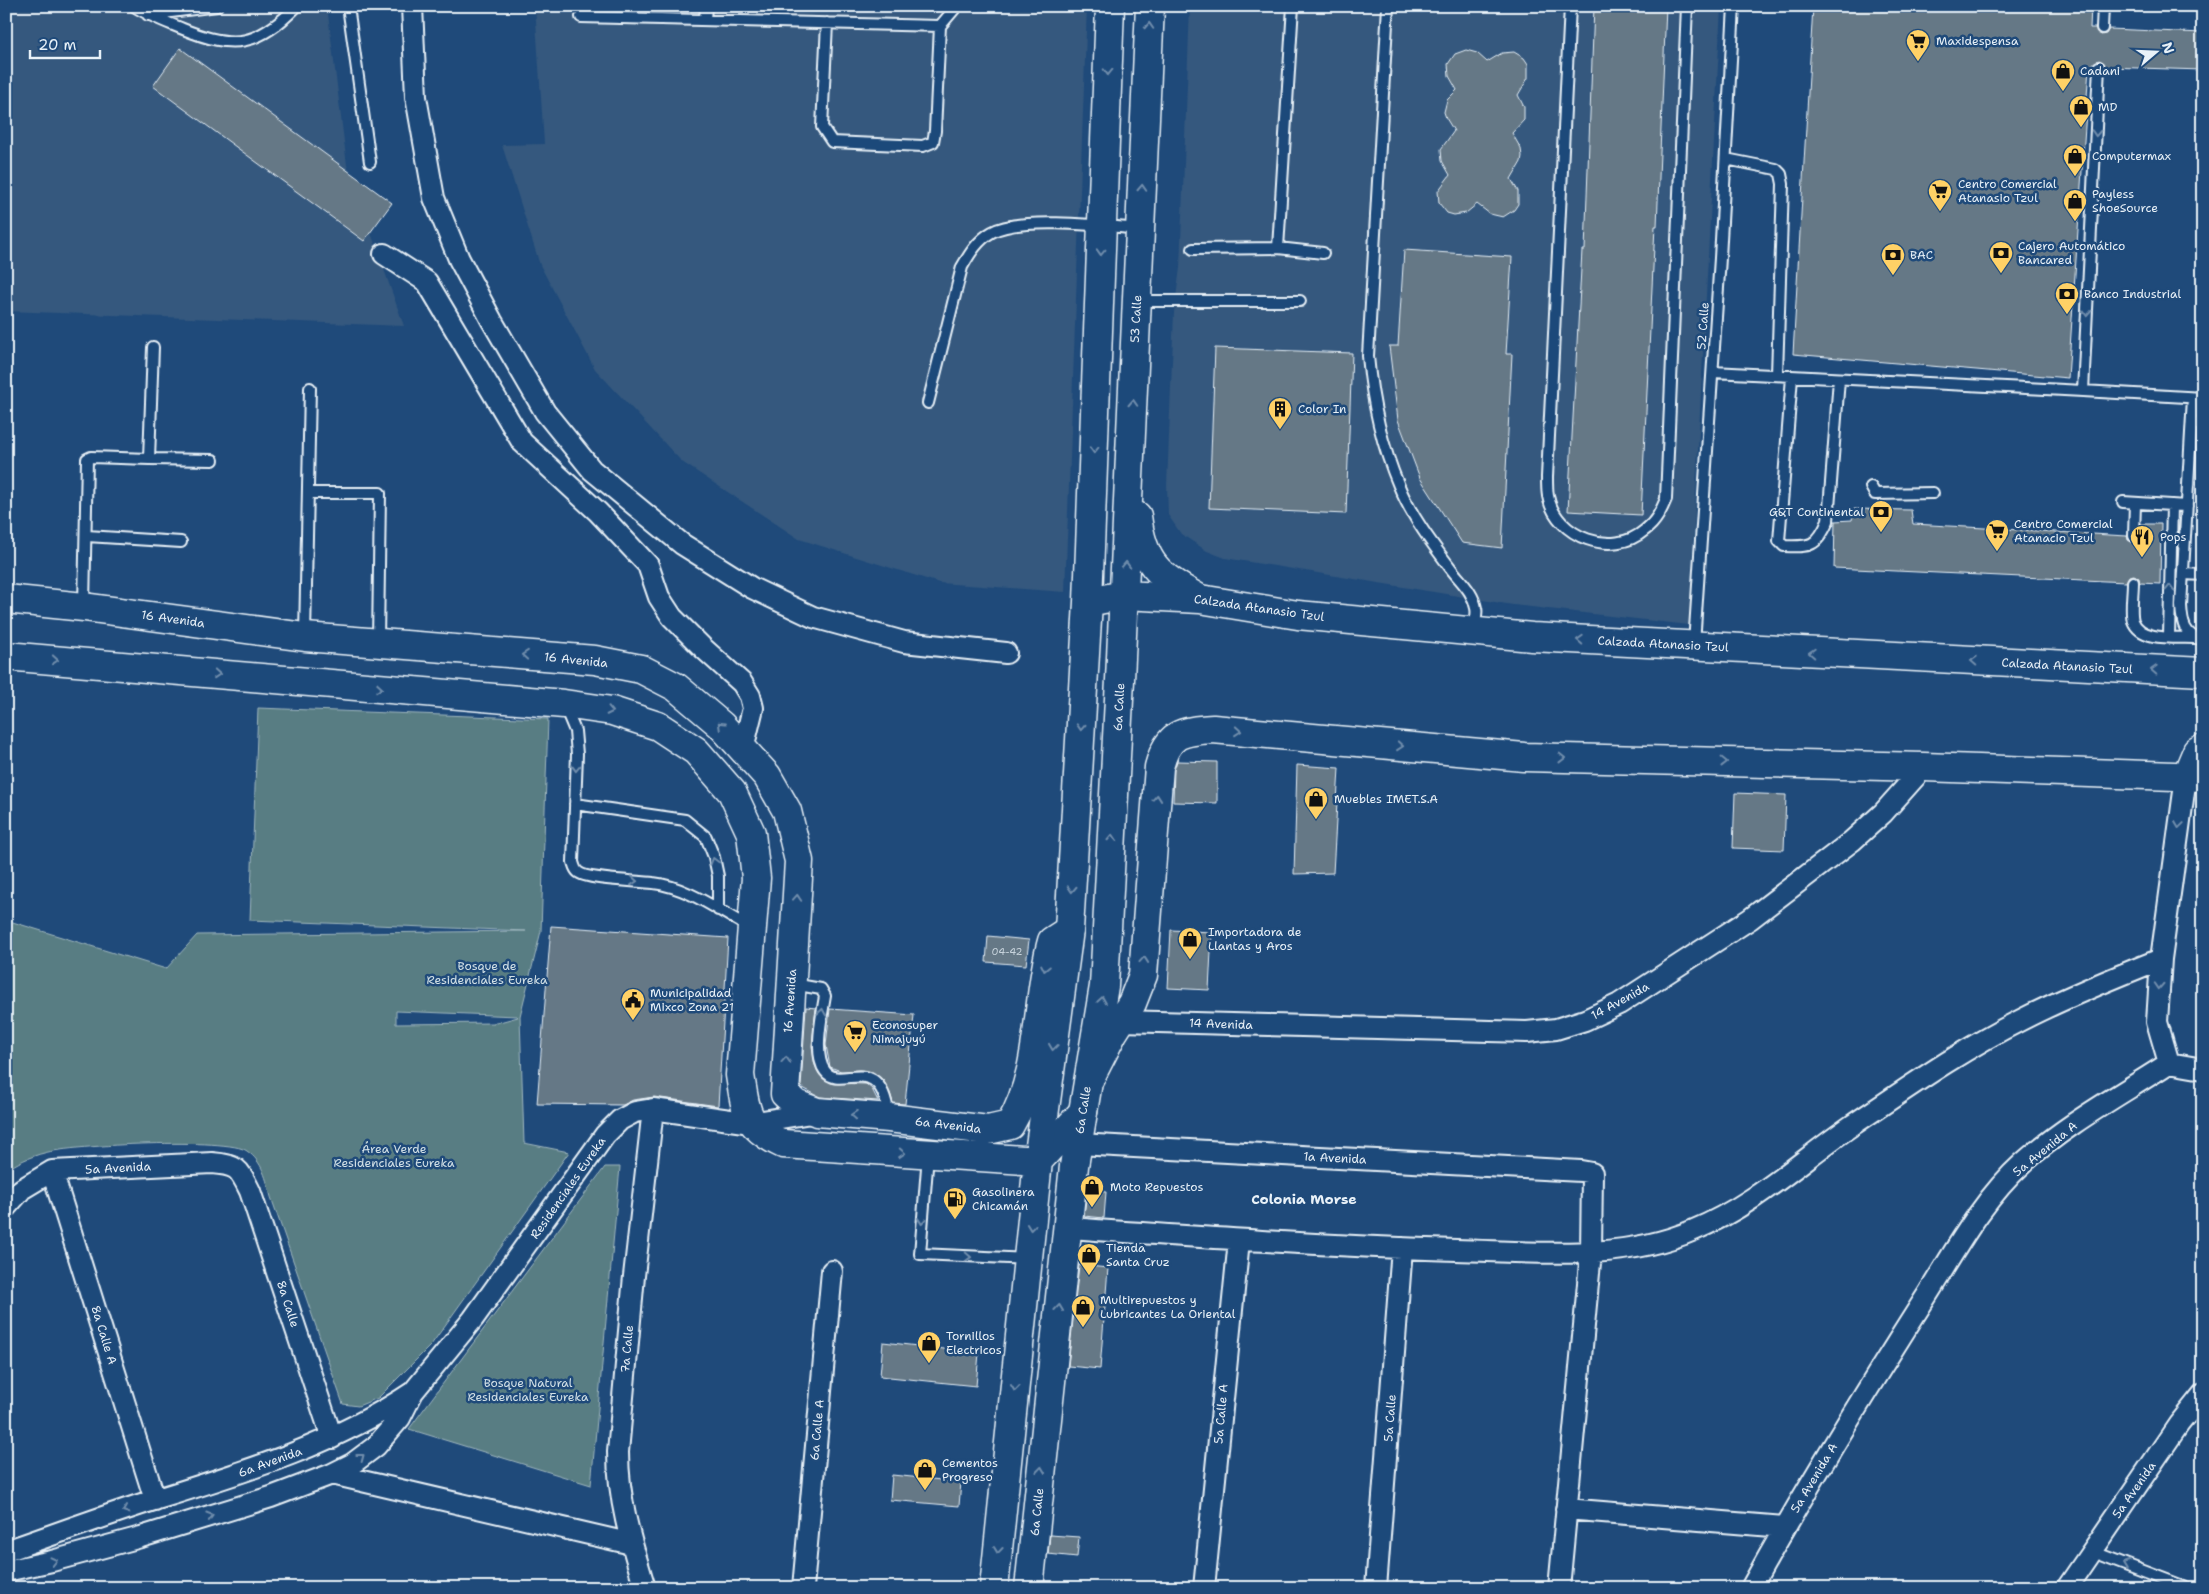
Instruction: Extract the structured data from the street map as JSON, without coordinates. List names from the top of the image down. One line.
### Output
{"streets":{"main road":["53 Calle","Calzada Atanasio Tzul","16 Avenida","6a Calle","6a Avenida"],"street":["14 Avenida","5a Avenida A","1a Avenida","5a Avenida","Residenciales Eureka","8a Calle","8a Calle A","7a Calle","5a Calle A","5a Calle","6a Calle A"],"lane":["52 Calle"]},"crossings":[["53 Calle","Calzada Atanasio Tzul"],["53 Calle","6a Calle"],["52 Calle","Calzada Atanasio Tzul"],["16 Avenida","6a Avenida"],["16 Avenida","Residenciales Eureka"],["6a Calle","1a Avenida"],["6a Avenida","Residenciales Eureka"],["6a Avenida","8a Calle"],["6a Avenida","8a Calle A"],["5a Avenida","8a Calle"],["5a Avenida","8a Calle A"],["Residenciales Eureka","7a Calle"]],"one_way":["16 Avenida","6a Avenida"],"districts":["Colonia Morse"],"parks":["Bosque de Residenciales Eureka","Área Verde Residenciales Eureka","Bosque Natural Residenciales Eureka"],"places":{"supermarket":["Maxidespensa","Centro Comercial Atanasio Tzul","Centro Comercial Atanacio Tzul","Econosuper Nimajuyú"],"shop":["Cadani","MD","Computermax","Payless ShoeSource","Muebles IMET.S.A","Importadora de Llantas y Aros","Moto Repuestos","Tienda Santa Cruz","Multirepuestos y Lubricantes La Oriental","Tornillos Electricos","Cementos Progreso"],"bank":["Cajero Automático Bancared","BAC","Banco Industrial","G&T Continental"],"building":["Color In"],"restaurant":["Pops"],"public building":["Municipalidad Mixco Zona 21"],"fuel station":["Gasolinera Chicamán"]},"house_numbers":["04-42"],"scale_bar":"20 m","north":"right"}
